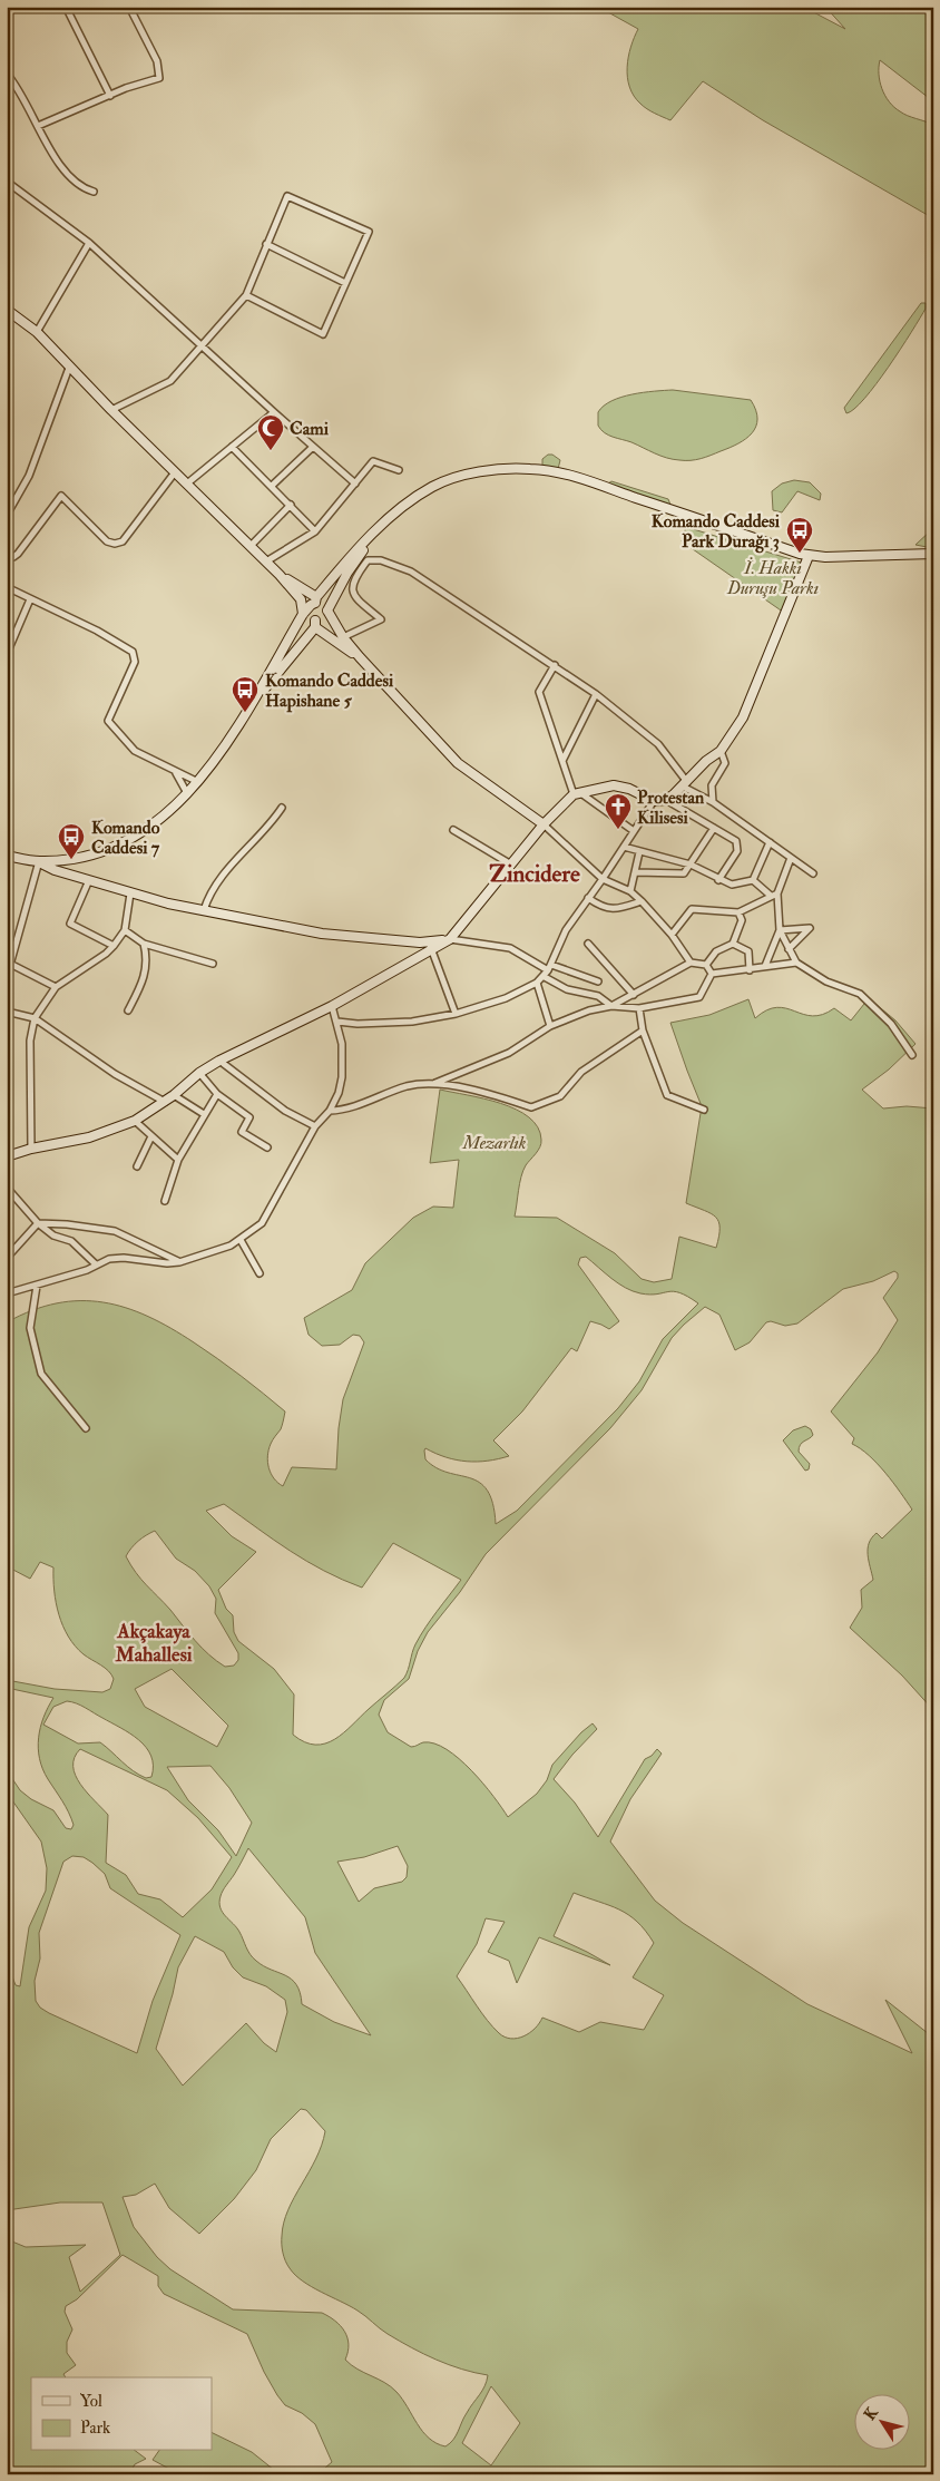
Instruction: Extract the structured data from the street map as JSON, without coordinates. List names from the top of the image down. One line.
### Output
{"districts":["Zincidere","Akçakaya Mahallesi"],"parks":["İ. Hakkı Duruşu Parkı","Mezarlık"],"places":{"mosque":["Cami"],"bus stop":["Komando Caddesi Park Durağı 3","Komando Caddesi Hapishane 5","Komando Caddesi 7"],"church":["Protestan Kilisesi"]},"legend":["Yol","Park"],"north":"top left"}
